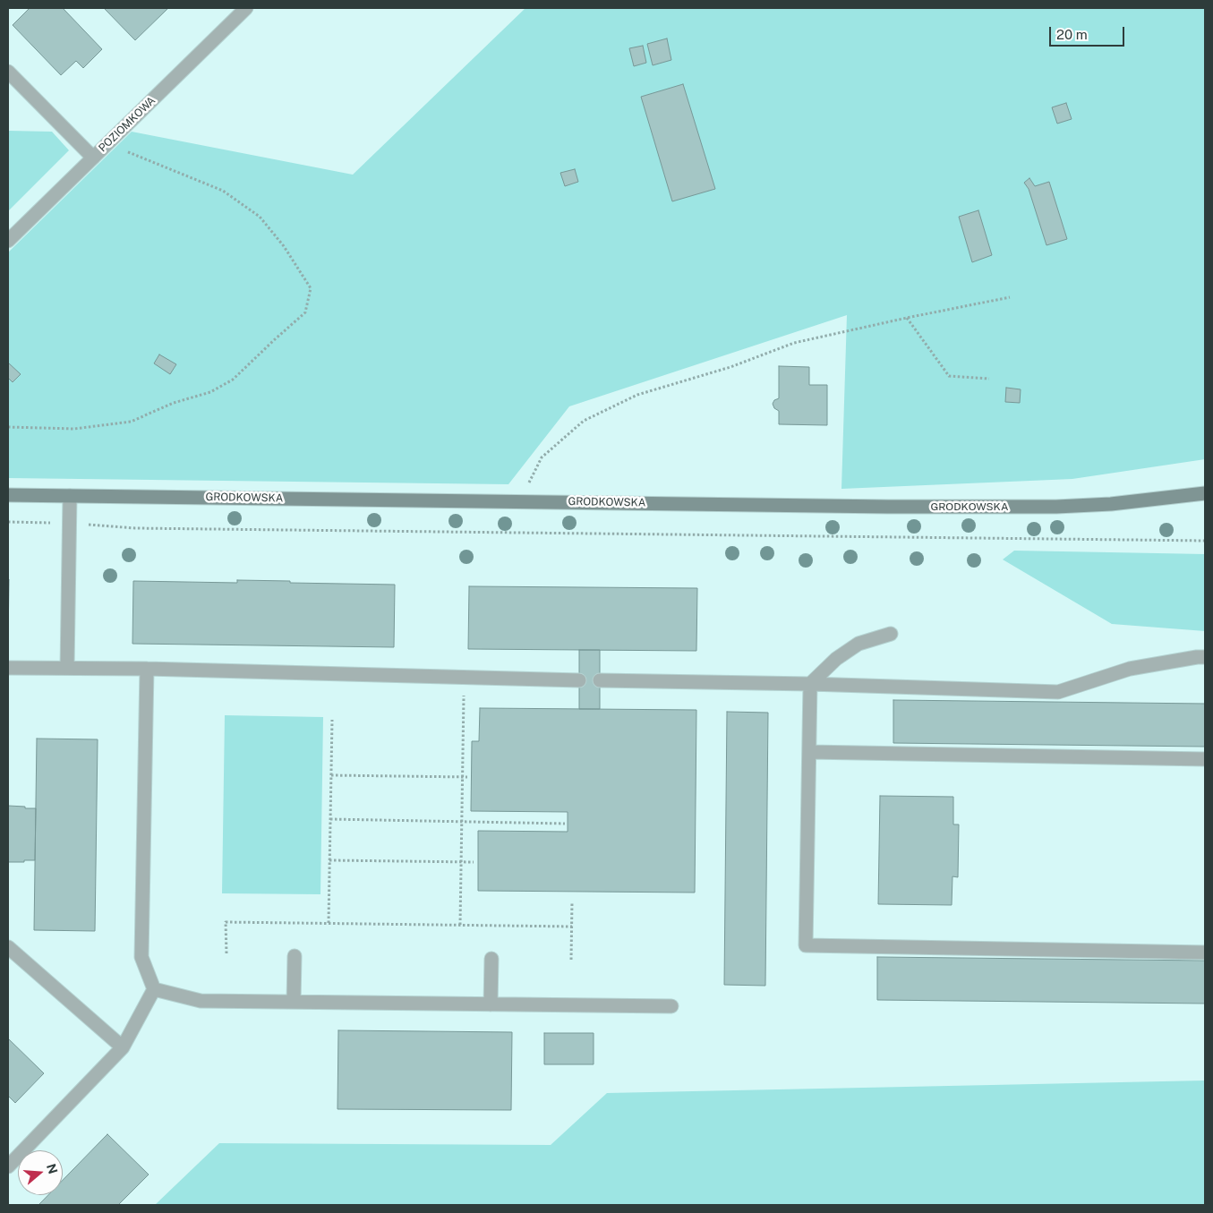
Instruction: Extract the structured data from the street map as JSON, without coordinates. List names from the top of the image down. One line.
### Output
{"streets":{"main road":["GRODKOWSKA"],"street":["POZIOMKOWA"]},"scale_bar":"20 m","north":"right"}
